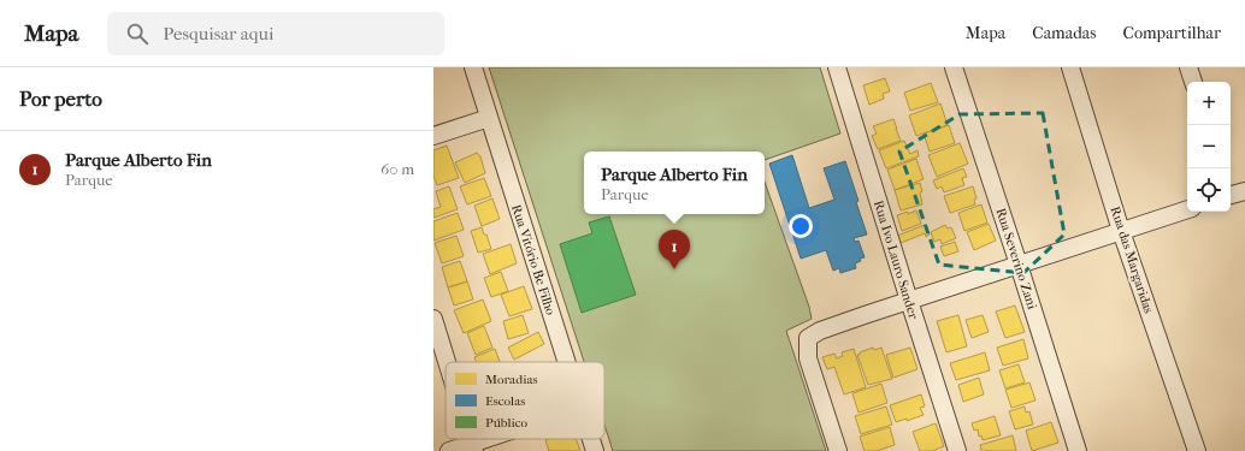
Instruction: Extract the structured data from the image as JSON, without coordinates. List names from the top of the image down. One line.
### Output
{"streets":{"street":["Rua Severino Zani","Rua Vitório Be Filho","Rua Ivo Lauro Sander","Rua das Margaridas"]},"legend":["Moradias","Escolas","Público"],"page":{"header":"Mapa","search":"Pesquisar aqui","nav":["Mapa","Camadas","Compartilhar"],"heading":"Por perto","map_buttons":["+","−"],"list":[{"mark":"1","name":"Parque Alberto Fin","note":"Parque","value":"60 m"}],"popup":["Parque Alberto Fin","Parque"],"pins":"1"}}
